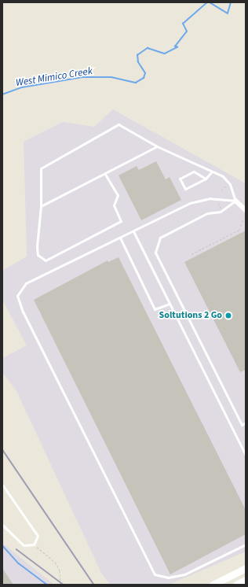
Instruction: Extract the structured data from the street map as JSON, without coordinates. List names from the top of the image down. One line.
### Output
{"water":["West Mimico Creek"],"places":["Soltutions 2 Go"]}
